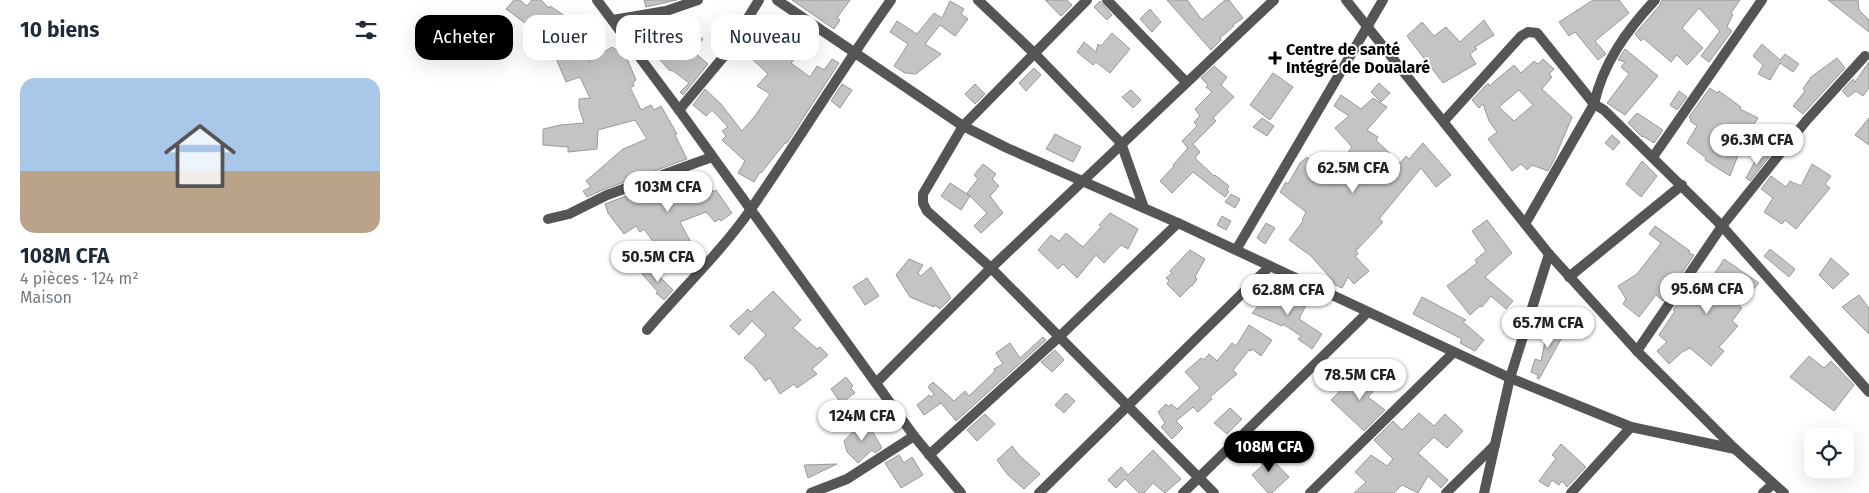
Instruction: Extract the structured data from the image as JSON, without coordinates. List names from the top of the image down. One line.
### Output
{"places":{"health":["Centre de santé Intégré de Doualaré"]},"page":{"heading":"10 biens","chip":["Acheter","Louer","Filtres","Nouveau"],"list":[{"name":"108M CFA","note":"4 pièces · 124 m² · Maison"}],"price":["96.3M CFA","62.5M CFA","103M CFA","50.5M CFA","95.6M CFA","62.8M CFA","65.7M CFA","78.5M CFA","124M CFA","108M CFA"]}}
